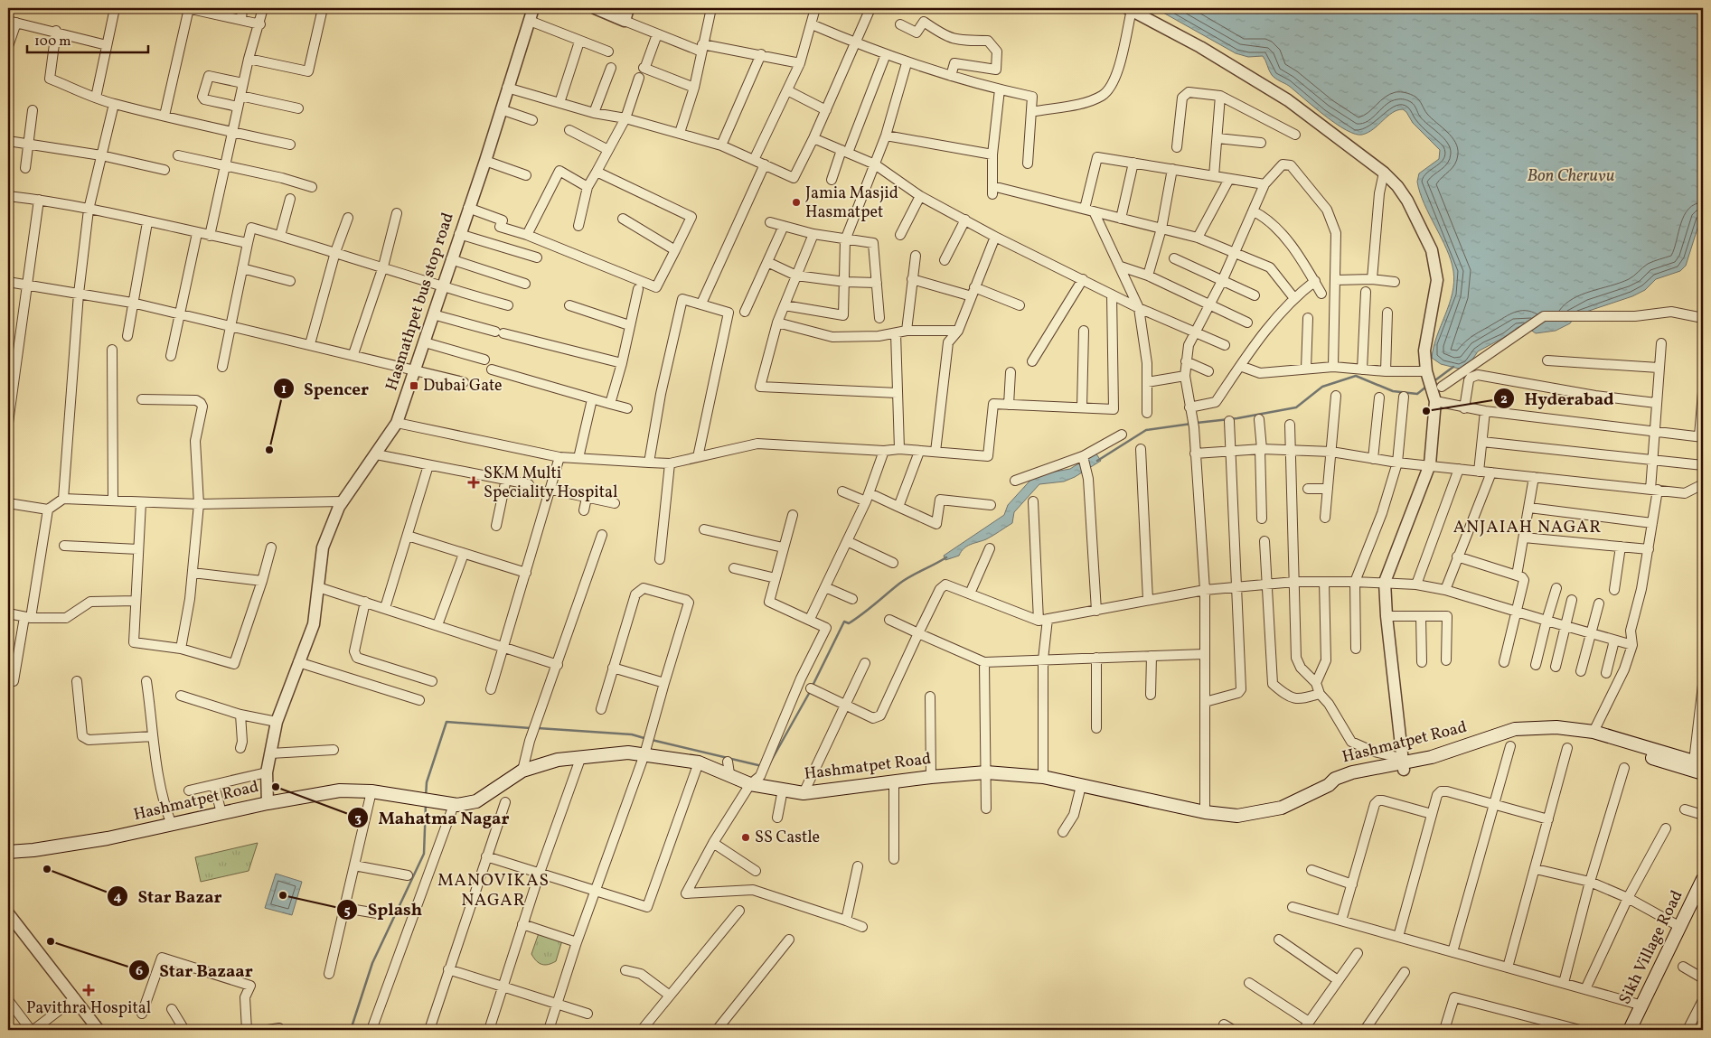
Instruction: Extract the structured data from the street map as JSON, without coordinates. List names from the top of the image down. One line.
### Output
{"streets":{"main road":["Hashmatpet Road","Sikh Village Road"],"street":["Hasmathpet bus stop road"]},"crossings":[["Hasmathpet bus stop road","Hashmatpet Road"]],"districts":["ANJAIAH NAGAR","MANOVIKAS NAGAR"],"water":["Bon Cheruvu"],"places":{"other":["Jamia Masjid Hasmatpet","Hyderabad","Spencer","Mahatma Nagar","SS Castle","Star Bazar","Splash","Star Bazaar"],"transit":["Dubai Gate"],"health":["SKM Multi Speciality Hospital","Pavithra Hospital"]},"scale_bar":"100 m"}
